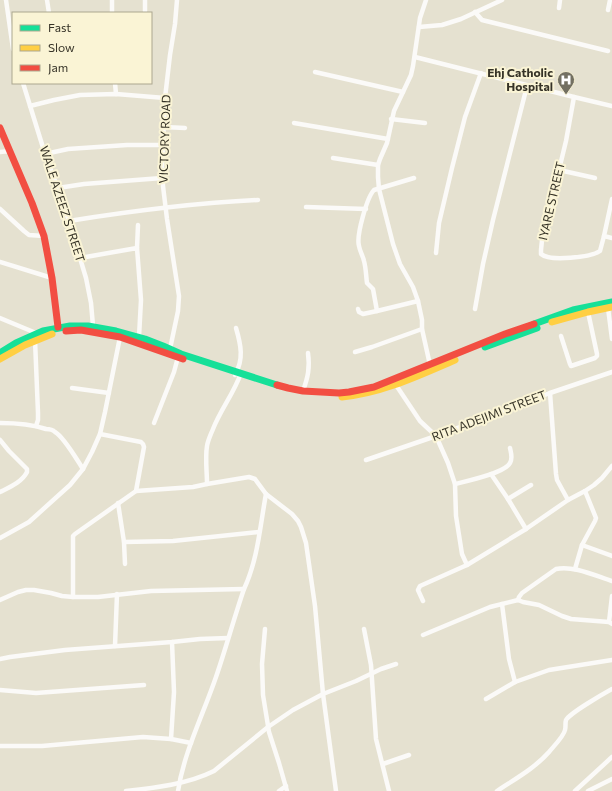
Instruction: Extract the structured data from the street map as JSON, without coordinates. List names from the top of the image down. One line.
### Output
{"streets":{"street":["VICTORY ROAD","IYARE STREET","WALE AZEEZ STREET","RITA ADEJIMI STREET"]},"places":{"hospital":["Ehj Catholic Hospital"]},"legend":["Fast","Slow","Jam"]}
